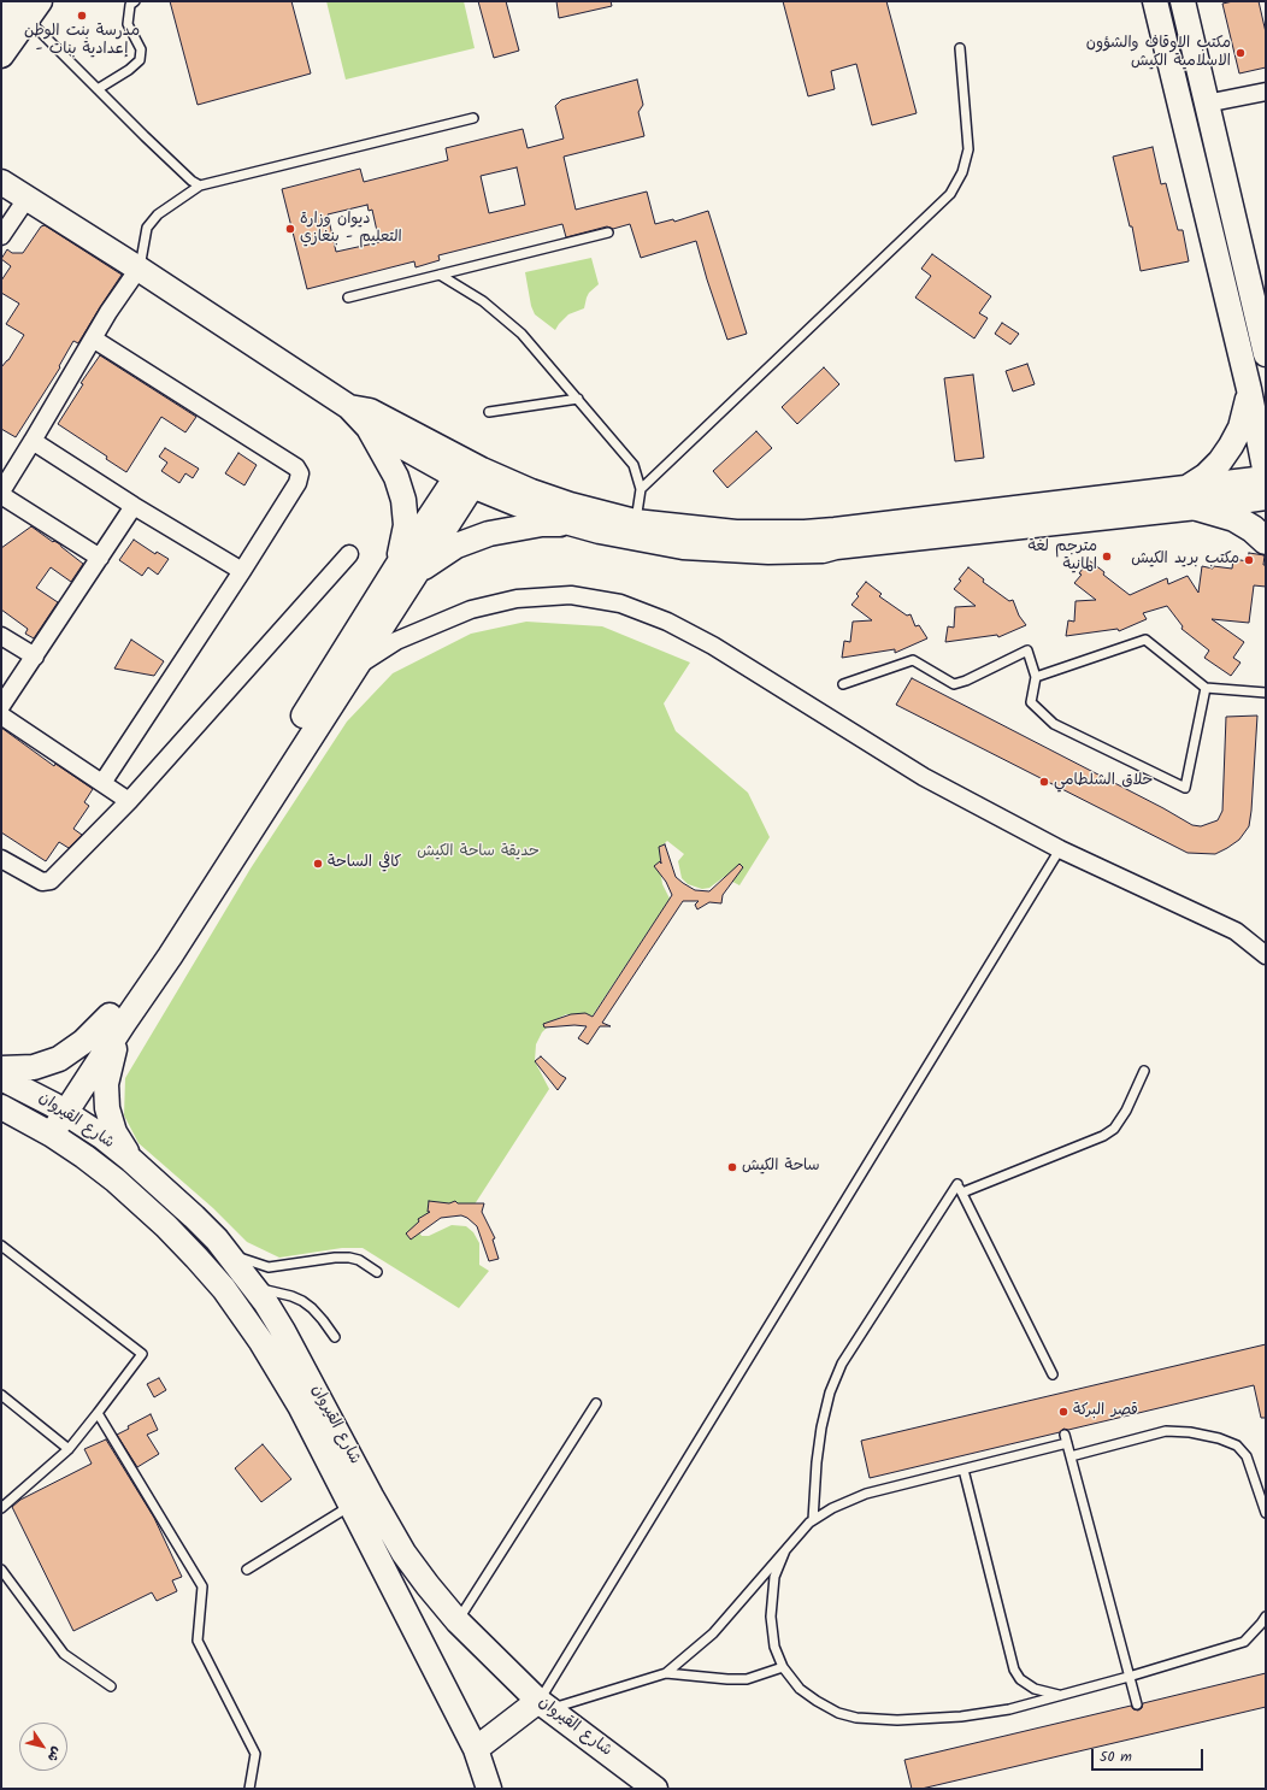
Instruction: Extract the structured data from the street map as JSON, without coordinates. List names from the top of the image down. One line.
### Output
{"streets":{"main road":["شارع القيروان"]},"parks":["حديقة ساحة الكيش"],"places":["مدرسة بنت الوطن - إعدادية بنات","مكتب الاوقاف والشؤون الاسلامية الكيش","ديوان وزارة التعليم - بنغازي","مترجم لغة المانية","مكتب بريد الكيش","حلاق الشلطامي","كافي الساحة","ساحة الكيش","قصر البركة"],"scale_bar":"50 m","north":"bottom right"}
